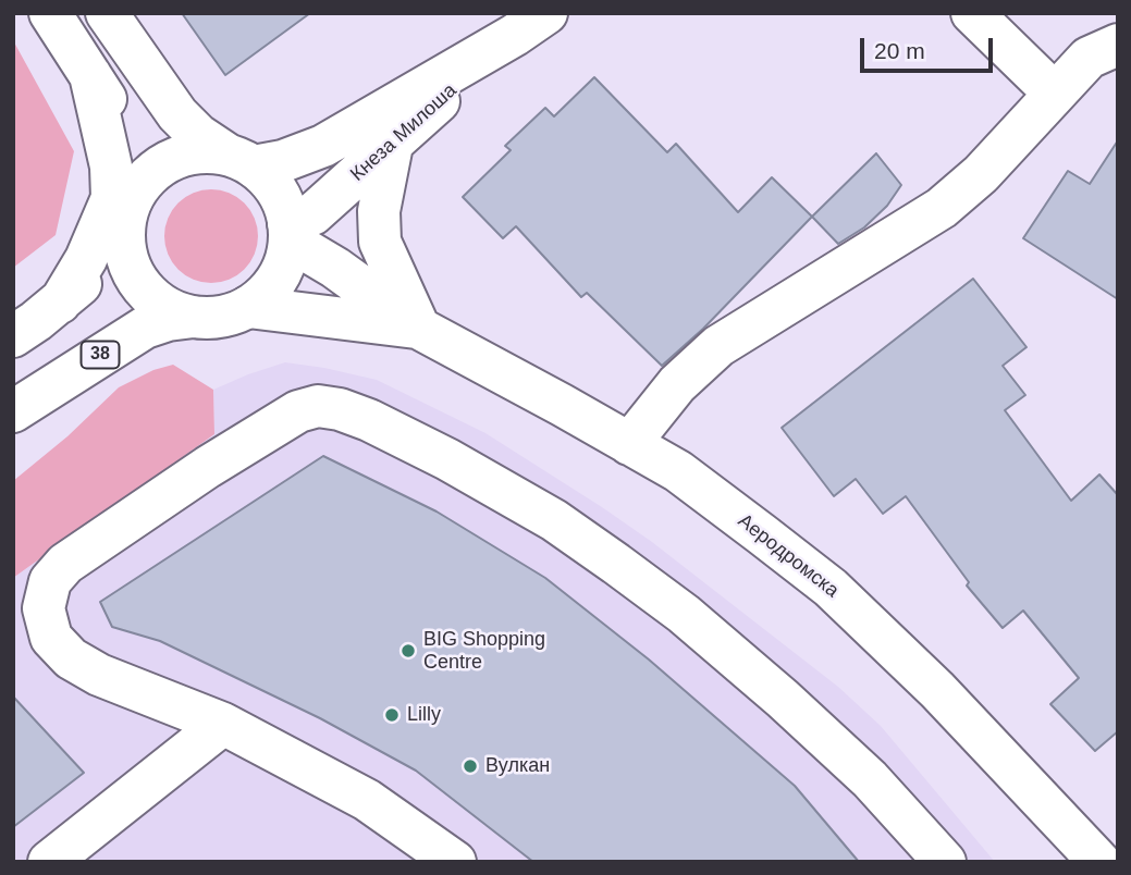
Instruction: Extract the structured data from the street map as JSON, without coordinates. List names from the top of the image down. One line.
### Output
{"streets":{"street":["Кнеза Милоша","38","Аеродромска"]},"crossings":[["Кнеза Милоша","38"],["Кнеза Милоша","Аеродромска"],["38","Аеродромска"]],"places":["BIG Shopping Centre","Lilly","Вулкан"],"scale_bar":"20 m"}
